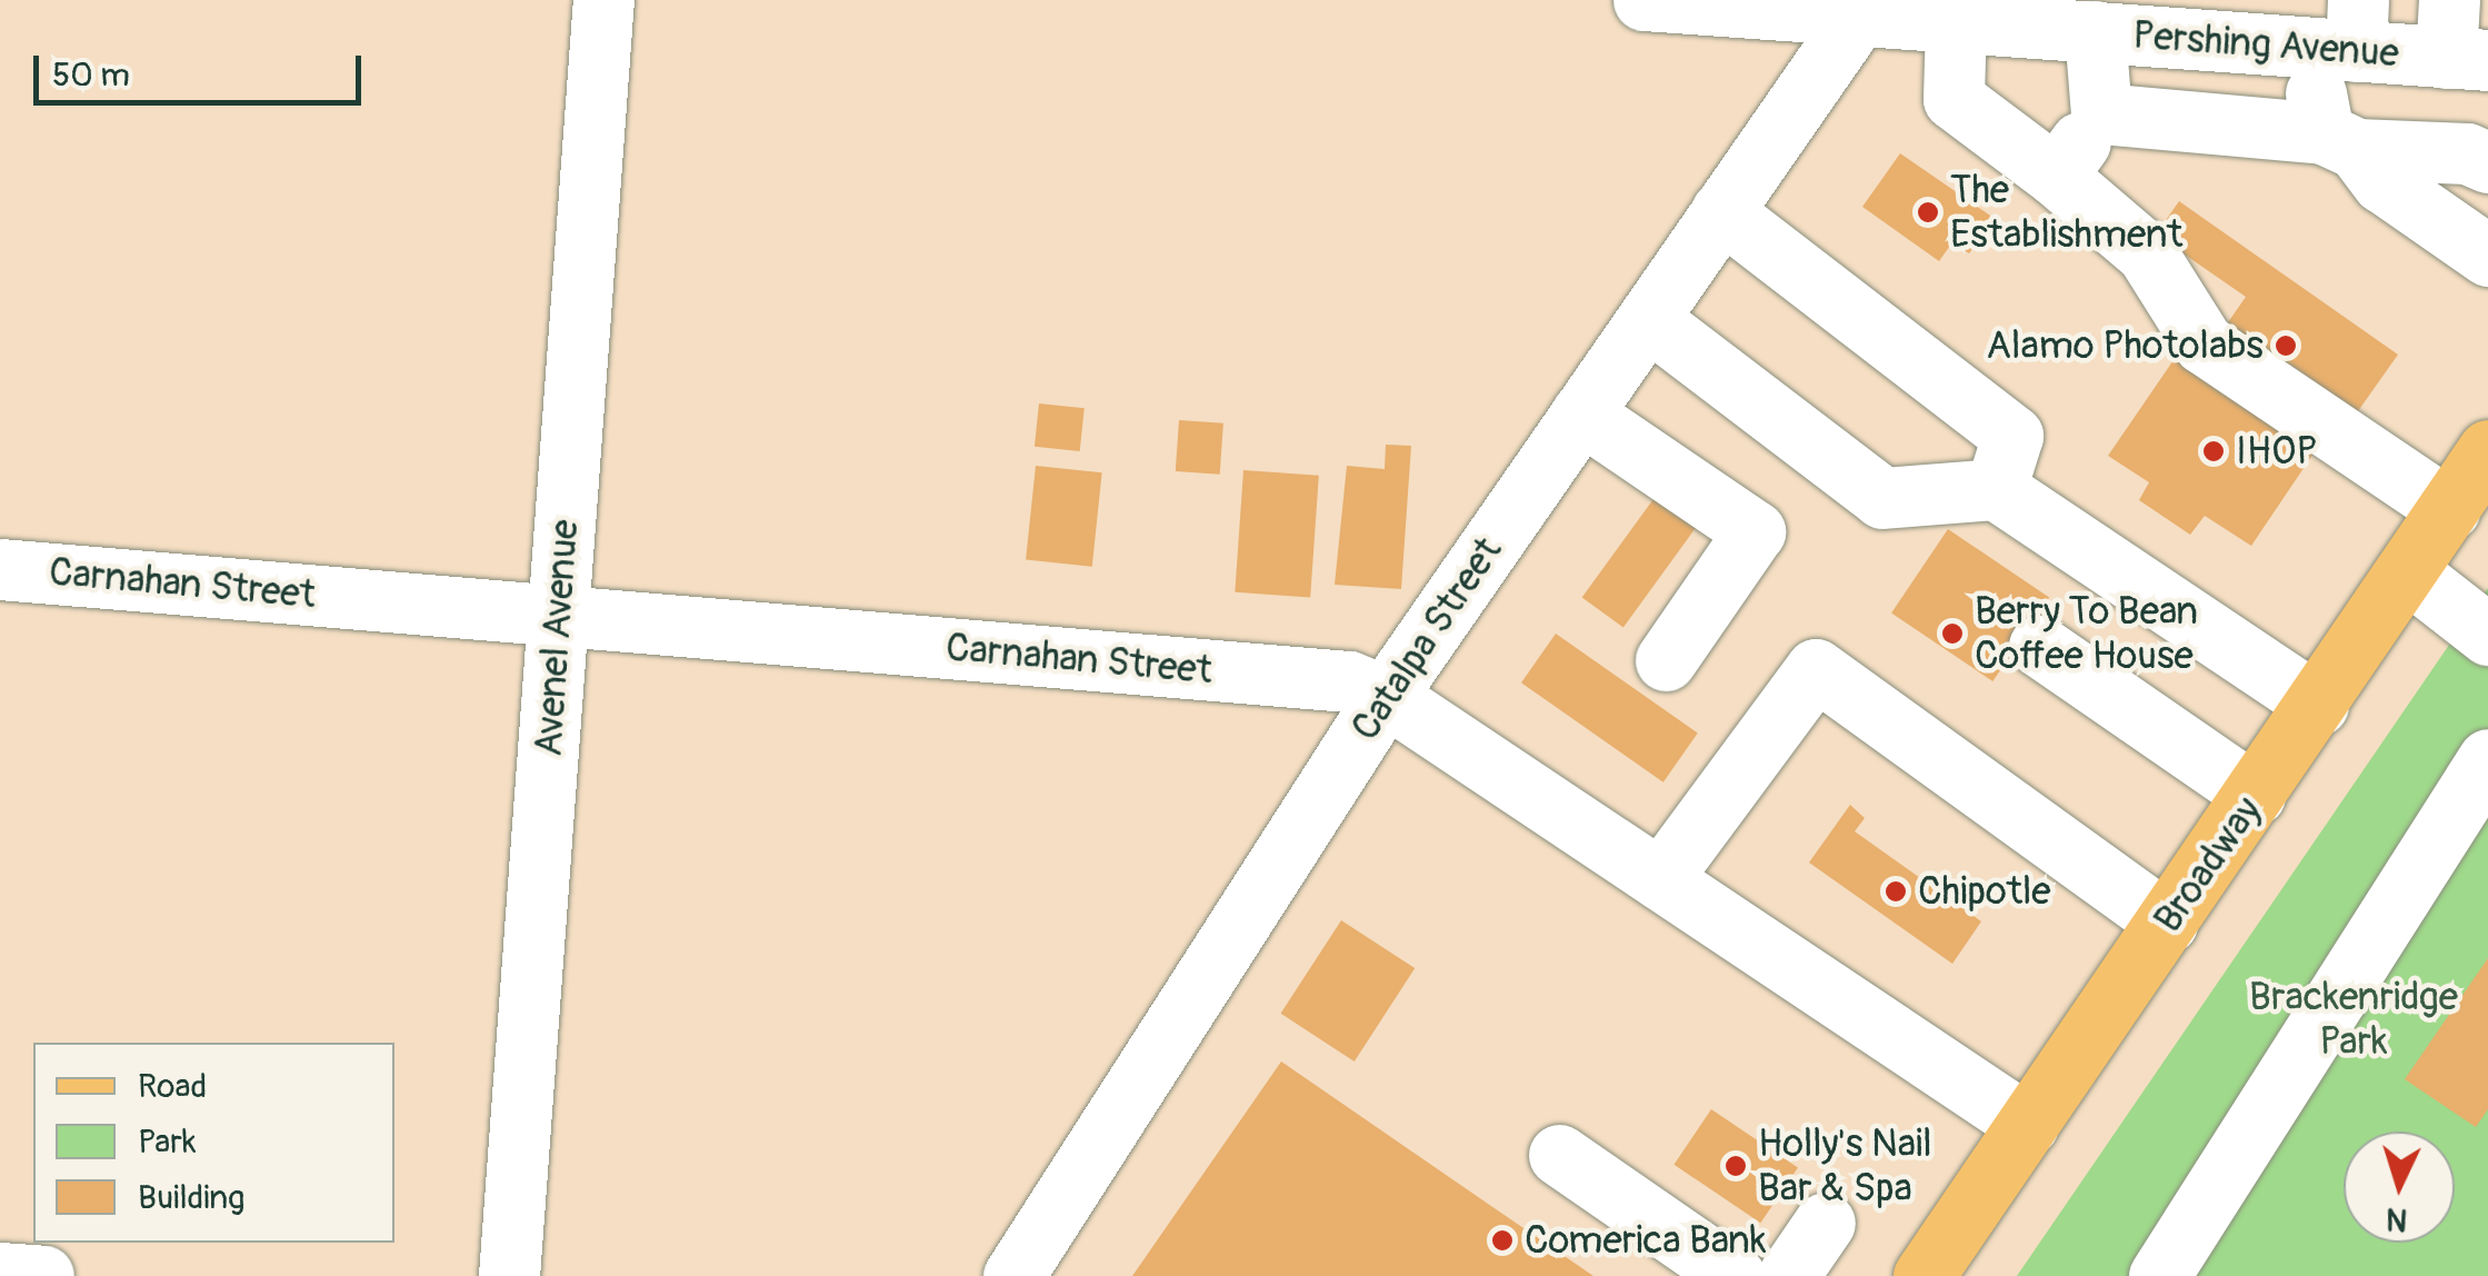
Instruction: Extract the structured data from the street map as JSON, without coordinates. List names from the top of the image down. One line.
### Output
{"streets":{"main road":["Broadway"],"street":["Pershing Avenue","Carnahan Street","Avenel Avenue","Catalpa Street"]},"crossings":[["Pershing Avenue","Catalpa Street"],["Carnahan Street","Avenel Avenue"],["Carnahan Street","Catalpa Street"],["Carnahan Street","Broadway"]],"parks":["Brackenridge Park"],"places":["The Establishment","Alamo Photolabs","IHOP","Berry To Bean Coffee House","Chipotle","Holly's Nail Bar & Spa","Comerica Bank"],"legend":["Road","Park","Building"],"scale_bar":"50 m","north":"bottom"}
